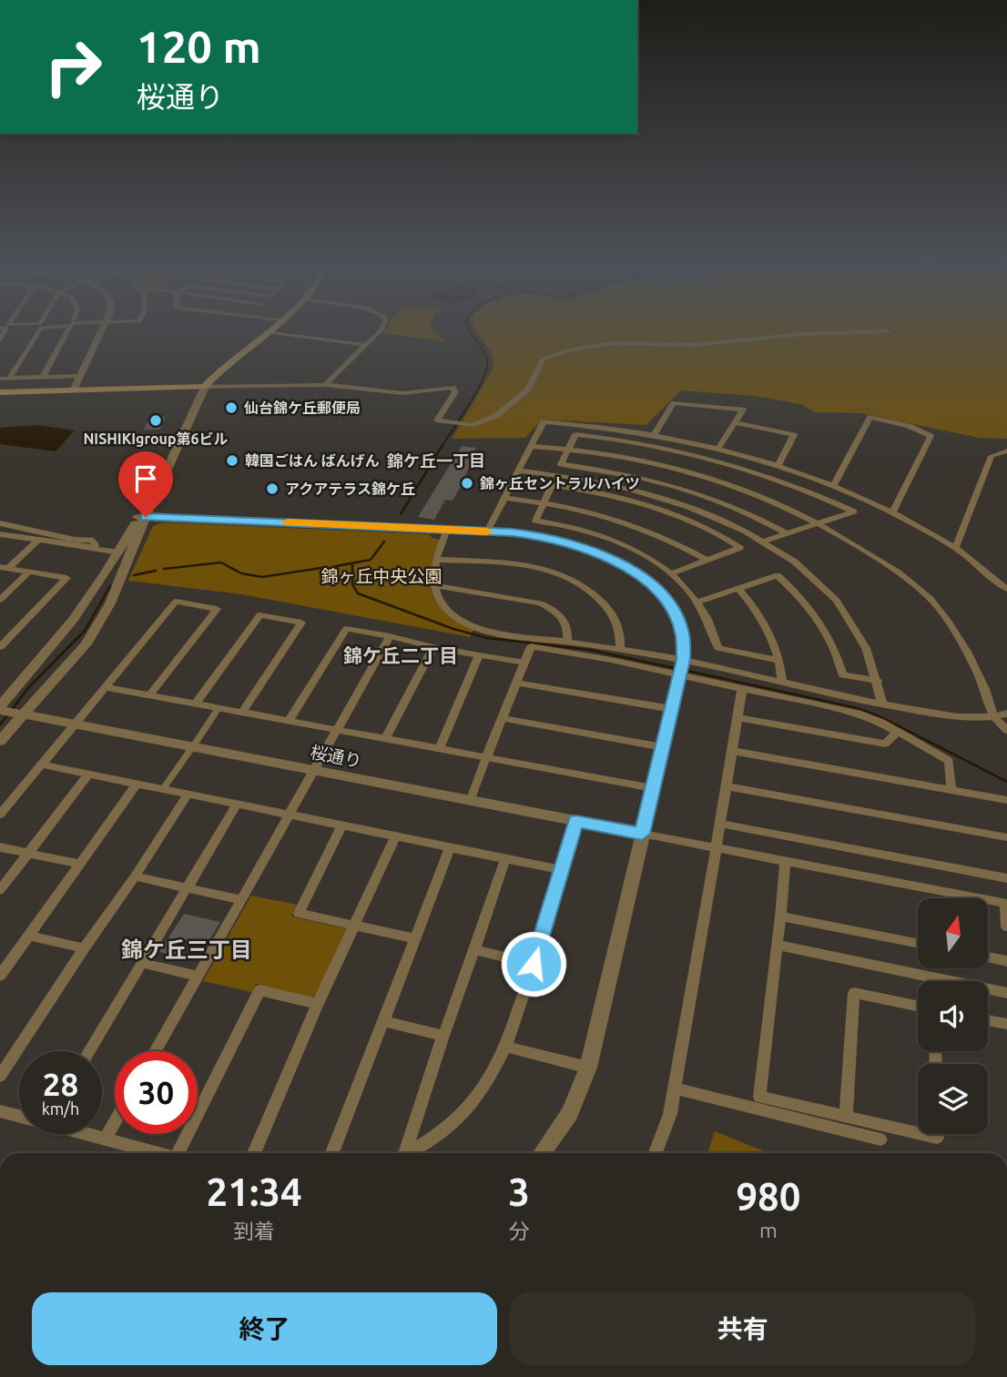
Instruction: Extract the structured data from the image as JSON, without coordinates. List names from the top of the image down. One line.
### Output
{"streets":{"street":["桜通り"]},"districts":["錦ケ丘一丁目","錦ケ丘二丁目","錦ケ丘三丁目"],"parks":["錦ヶ丘中央公園"],"places":["仙台錦ケ丘郵便局","NISHIKIgroup第6ビル","韓国ごはん ばんげん","錦ヶ丘セントラルハイツ","アクアテラス錦ケ丘"],"north":"top","page":{"turn":["120 m","桜通り"],"speed":"28 km/h","limit":"30","eta":["21:34","到着","3","分","980","m"],"buttons":["終了","共有"]}}
